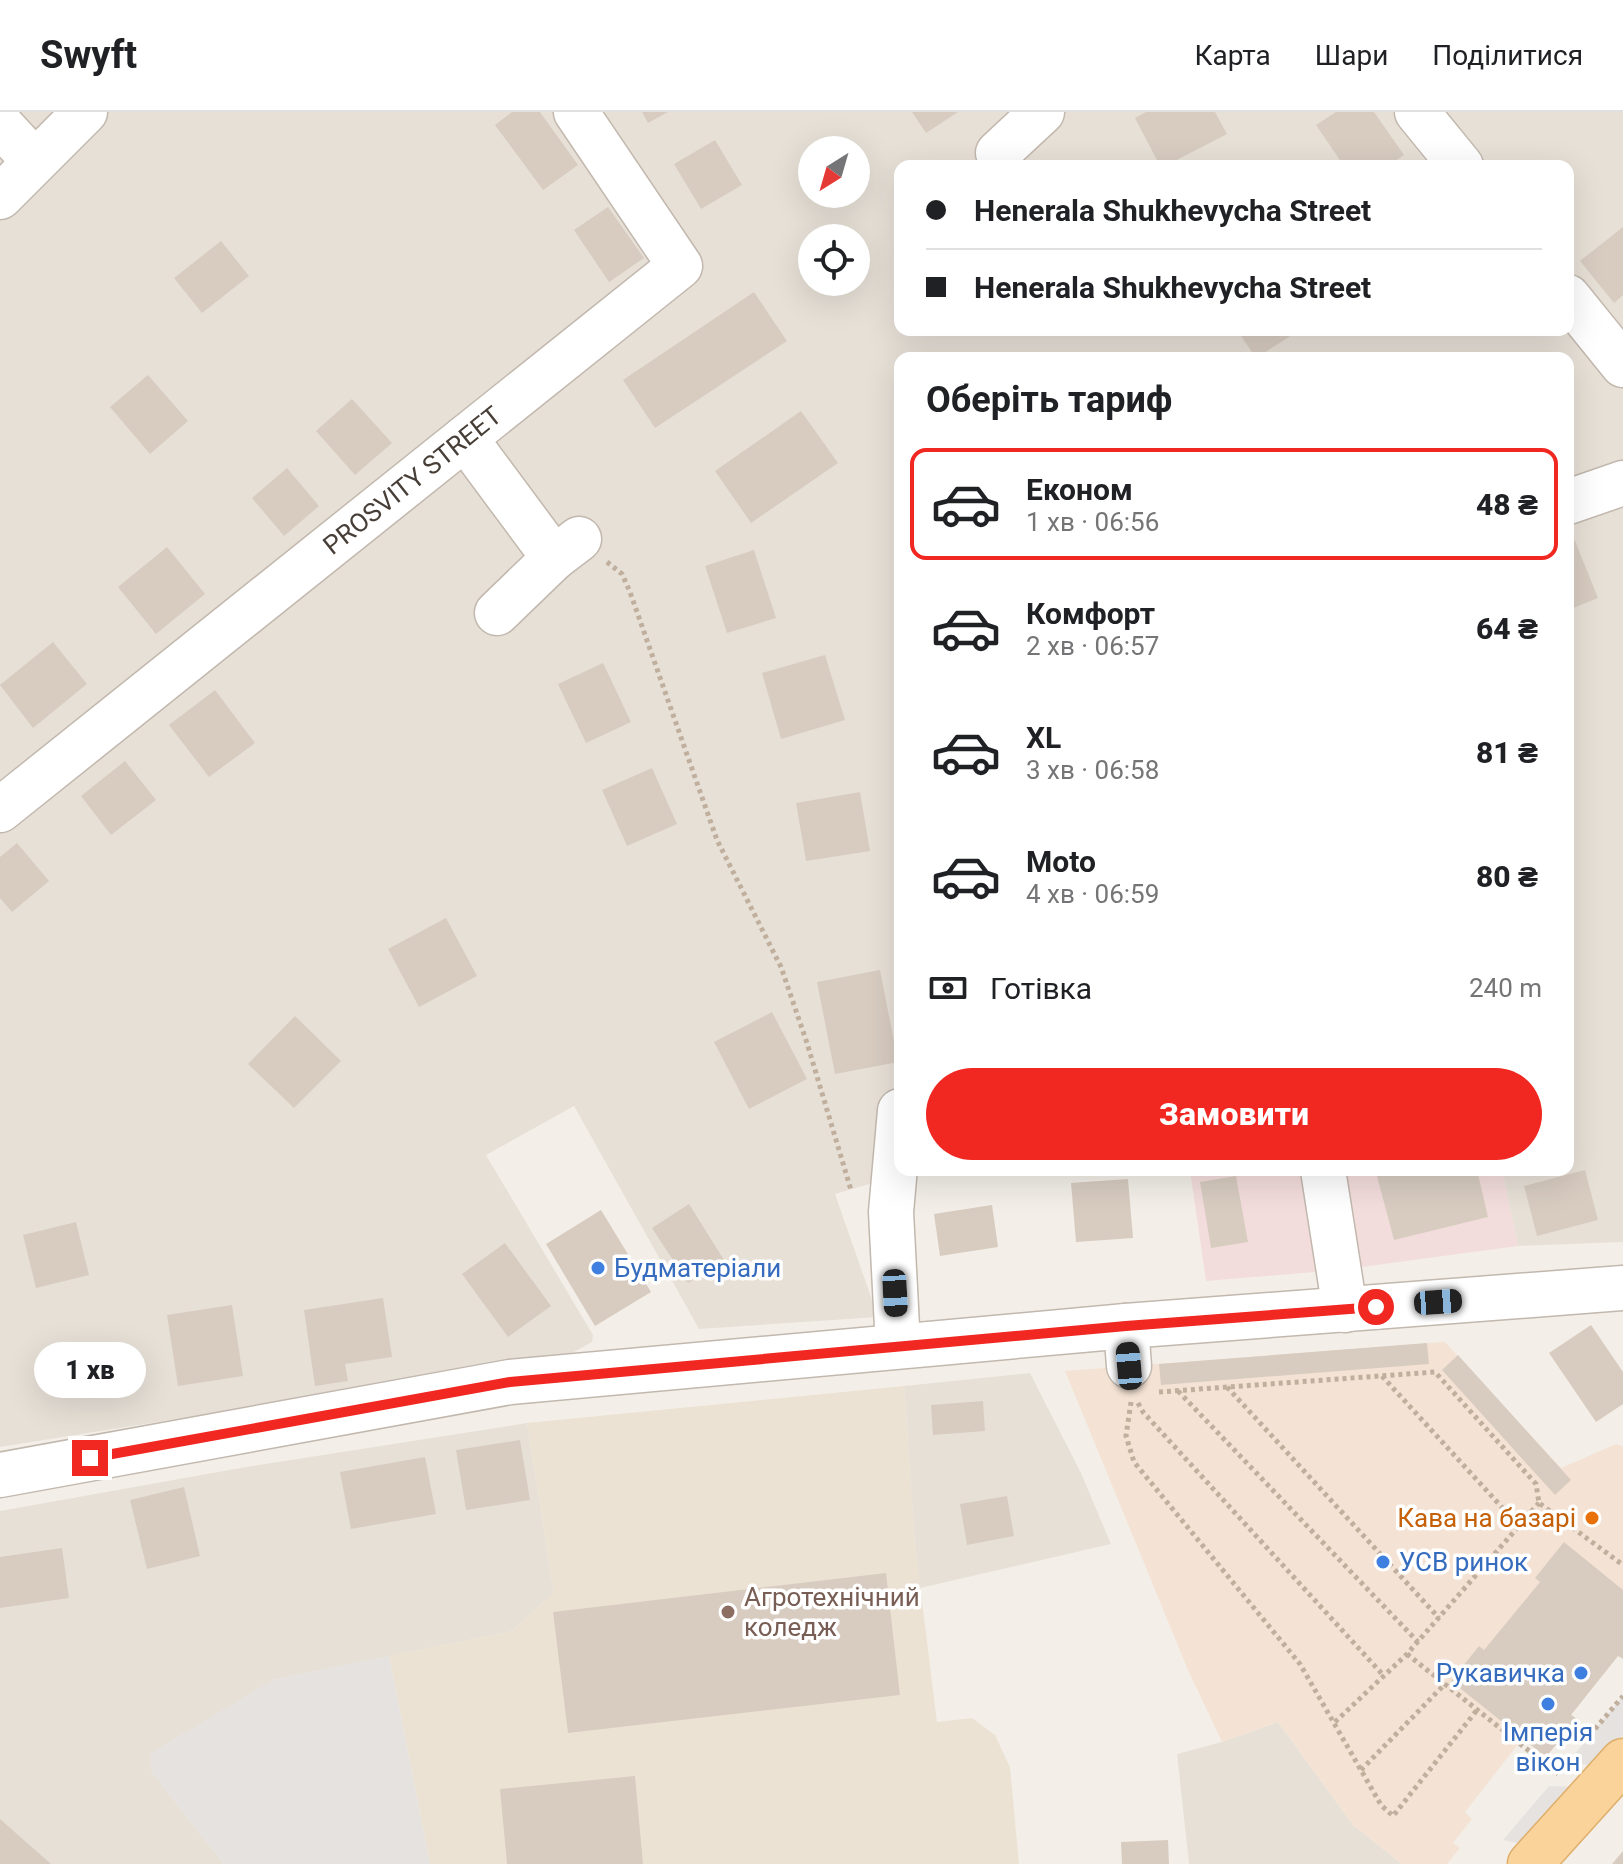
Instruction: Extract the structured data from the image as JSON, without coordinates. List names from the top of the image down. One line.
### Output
{"streets":{"street":["PROSVITY STREET"]},"places":["Будматеріали","Кава на базарі","УСВ ринок","Агротехнічний коледж","Рукавичка","Імперія вікон"],"north":"bottom left","page":{"header":"Swyft","nav":["Карта","Шари","Поділитися"],"banner":["Henerala Shukhevycha Street","Henerala Shukhevycha Street"],"heading":"Оберіть тариф","list":[{"name":"Економ","note":"1 хв · 06:56","value":"48 ₴"},{"name":"Комфорт","note":"2 хв · 06:57","value":"64 ₴"},{"name":"XL","note":"3 хв · 06:58","value":"81 ₴"},{"name":"Moto","note":"4 хв · 06:59","value":"80 ₴"}],"pay":["Готівка","240 m"],"buttons":"Замовити","bubble":"1 хв"}}
